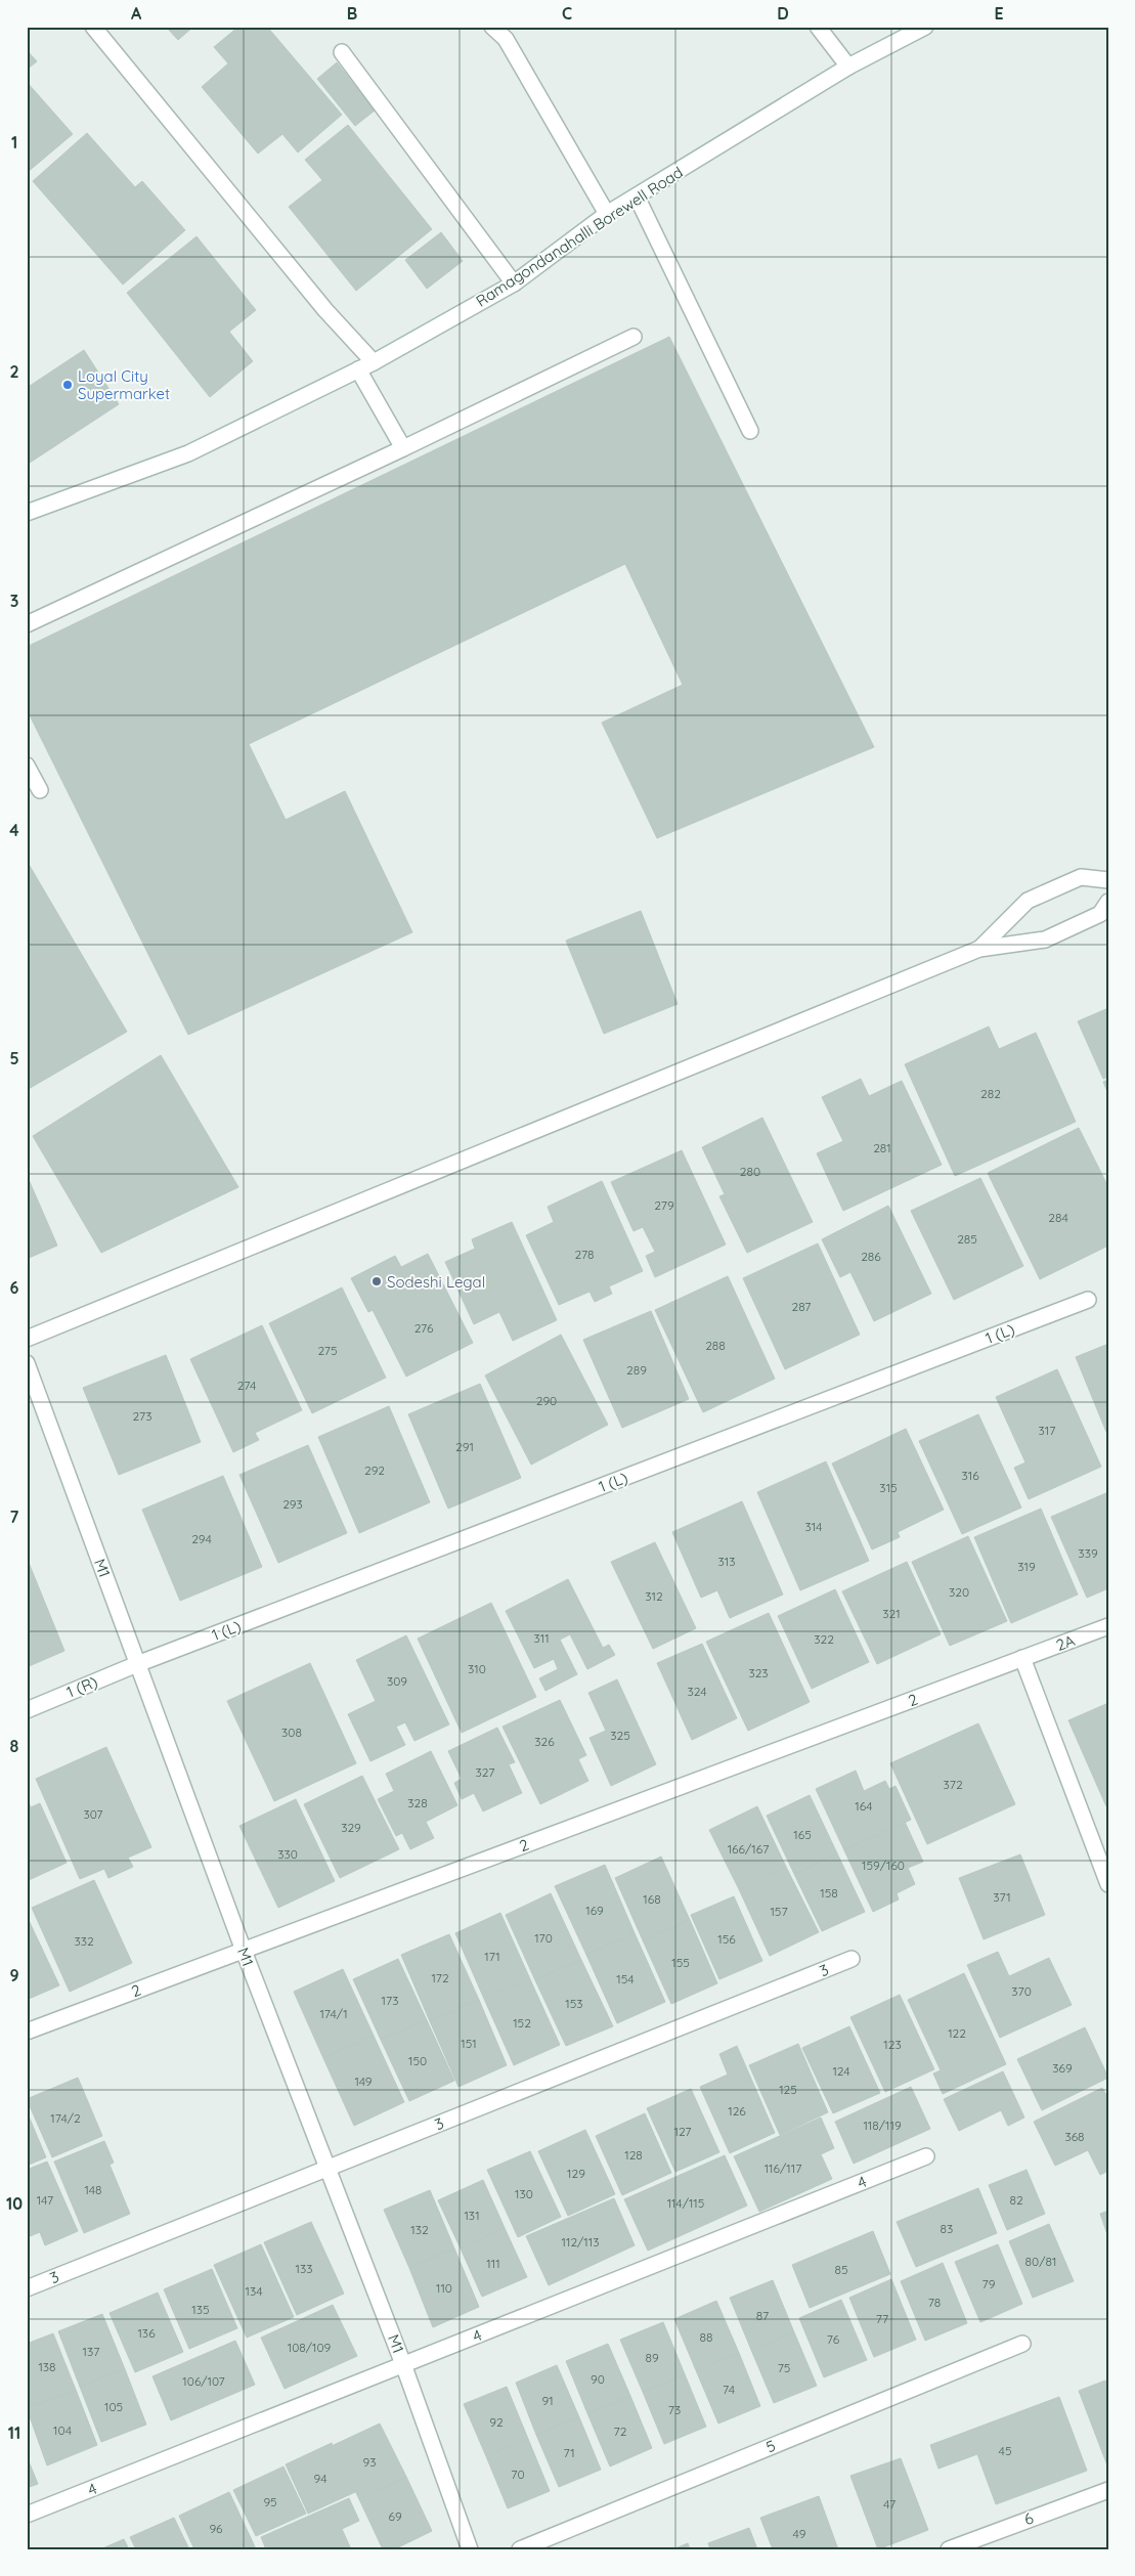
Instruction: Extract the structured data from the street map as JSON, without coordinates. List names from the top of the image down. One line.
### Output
{"streets":{"street":["Ramagondanahalli Borewell Road","1 (L)","M1","2A","1 (R)","2","3","4","5","6"]},"crossings":[["1 (L)","M1"],["1 (L)","1 (R)"],["M1","1 (R)"],["M1","2"],["M1","3"],["M1","4"],["2A","2"]],"places":["Loyal City Supermarket","Sodeshi Legal"],"house_numbers":["282","281","280","279","284","285","278","286","287","276","288","275","289","274","290","273","317","291","292","316","315","293","314","294","339","313","319","320","312","321","311","322","310","323","309","324","308","325","326","327","372","328","164","307","329","165","166/167","330","159/160","158","371","168","169","157","170","156","332","171","155","172","154","370","173","153","174/1","152","122","151","123","150","369","124","149","125","126","174/2","118/119","127","368","128","116/117","129","148","130","147","82","114/115","131","83","132","112/113","80/81","111","133","85","79","110","134","78","135","87","77","136","88","76","108/109","137","89","138","75","90","106/107","74","91","105","73","92","104","72","45","71","93","70","94","95","47","69","96","49"],"grid":{"columns":["A","B","C","D","E"],"rows":["1","2","3","4","5","6","7","8","9","10","11"]}}
